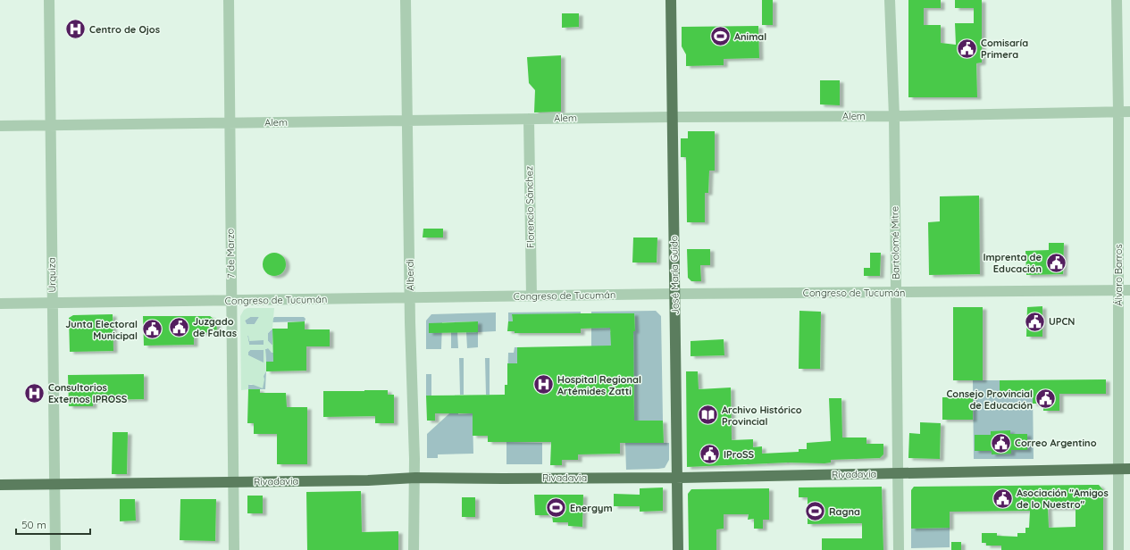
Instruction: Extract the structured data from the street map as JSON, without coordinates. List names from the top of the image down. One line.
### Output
{"streets":{"main road":["José María Guido","Rivadavia"],"street":["Alem","Florencio Sánchez","Bartolomé Mitre","7 de Marzo","Urquiza","Alberdi","Álvaro Barros","Congreso de Tucumán"]},"crossings":[["Alem","Florencio Sánchez"],["Alem","Bartolomé Mitre"],["Alem","7 de Marzo"],["Alem","Urquiza"],["Alem","Alberdi"],["Alem","José María Guido"],["Alem","Álvaro Barros"],["Florencio Sánchez","Congreso de Tucumán"],["Bartolomé Mitre","Congreso de Tucumán"],["Bartolomé Mitre","Rivadavia"],["7 de Marzo","Congreso de Tucumán"],["7 de Marzo","Rivadavia"],["Urquiza","Congreso de Tucumán"],["Urquiza","Rivadavia"],["Alberdi","Congreso de Tucumán"],["Alberdi","Rivadavia"],["José María Guido","Congreso de Tucumán"],["José María Guido","Rivadavia"],["Álvaro Barros","Congreso de Tucumán"],["Álvaro Barros","Rivadavia"]],"places":{"hospital":["Centro de Ojos","Hospital Regional Artémides Zatti","Consultorios Externos IPROSS"],"sports":["Animal","Energym","Ragna"],"public building":["Comisaría Primera","Imprenta de Educación","UPCN","Juzgado de Faltas","Junta Electoral Municipal","Consejo Provincial de Educación","Correo Argentino","IProSS","Asociación \"Amigos de lo Nuestro\""],"library":["Archivo Histórico Provincial"]},"scale_bar":"50 m"}
